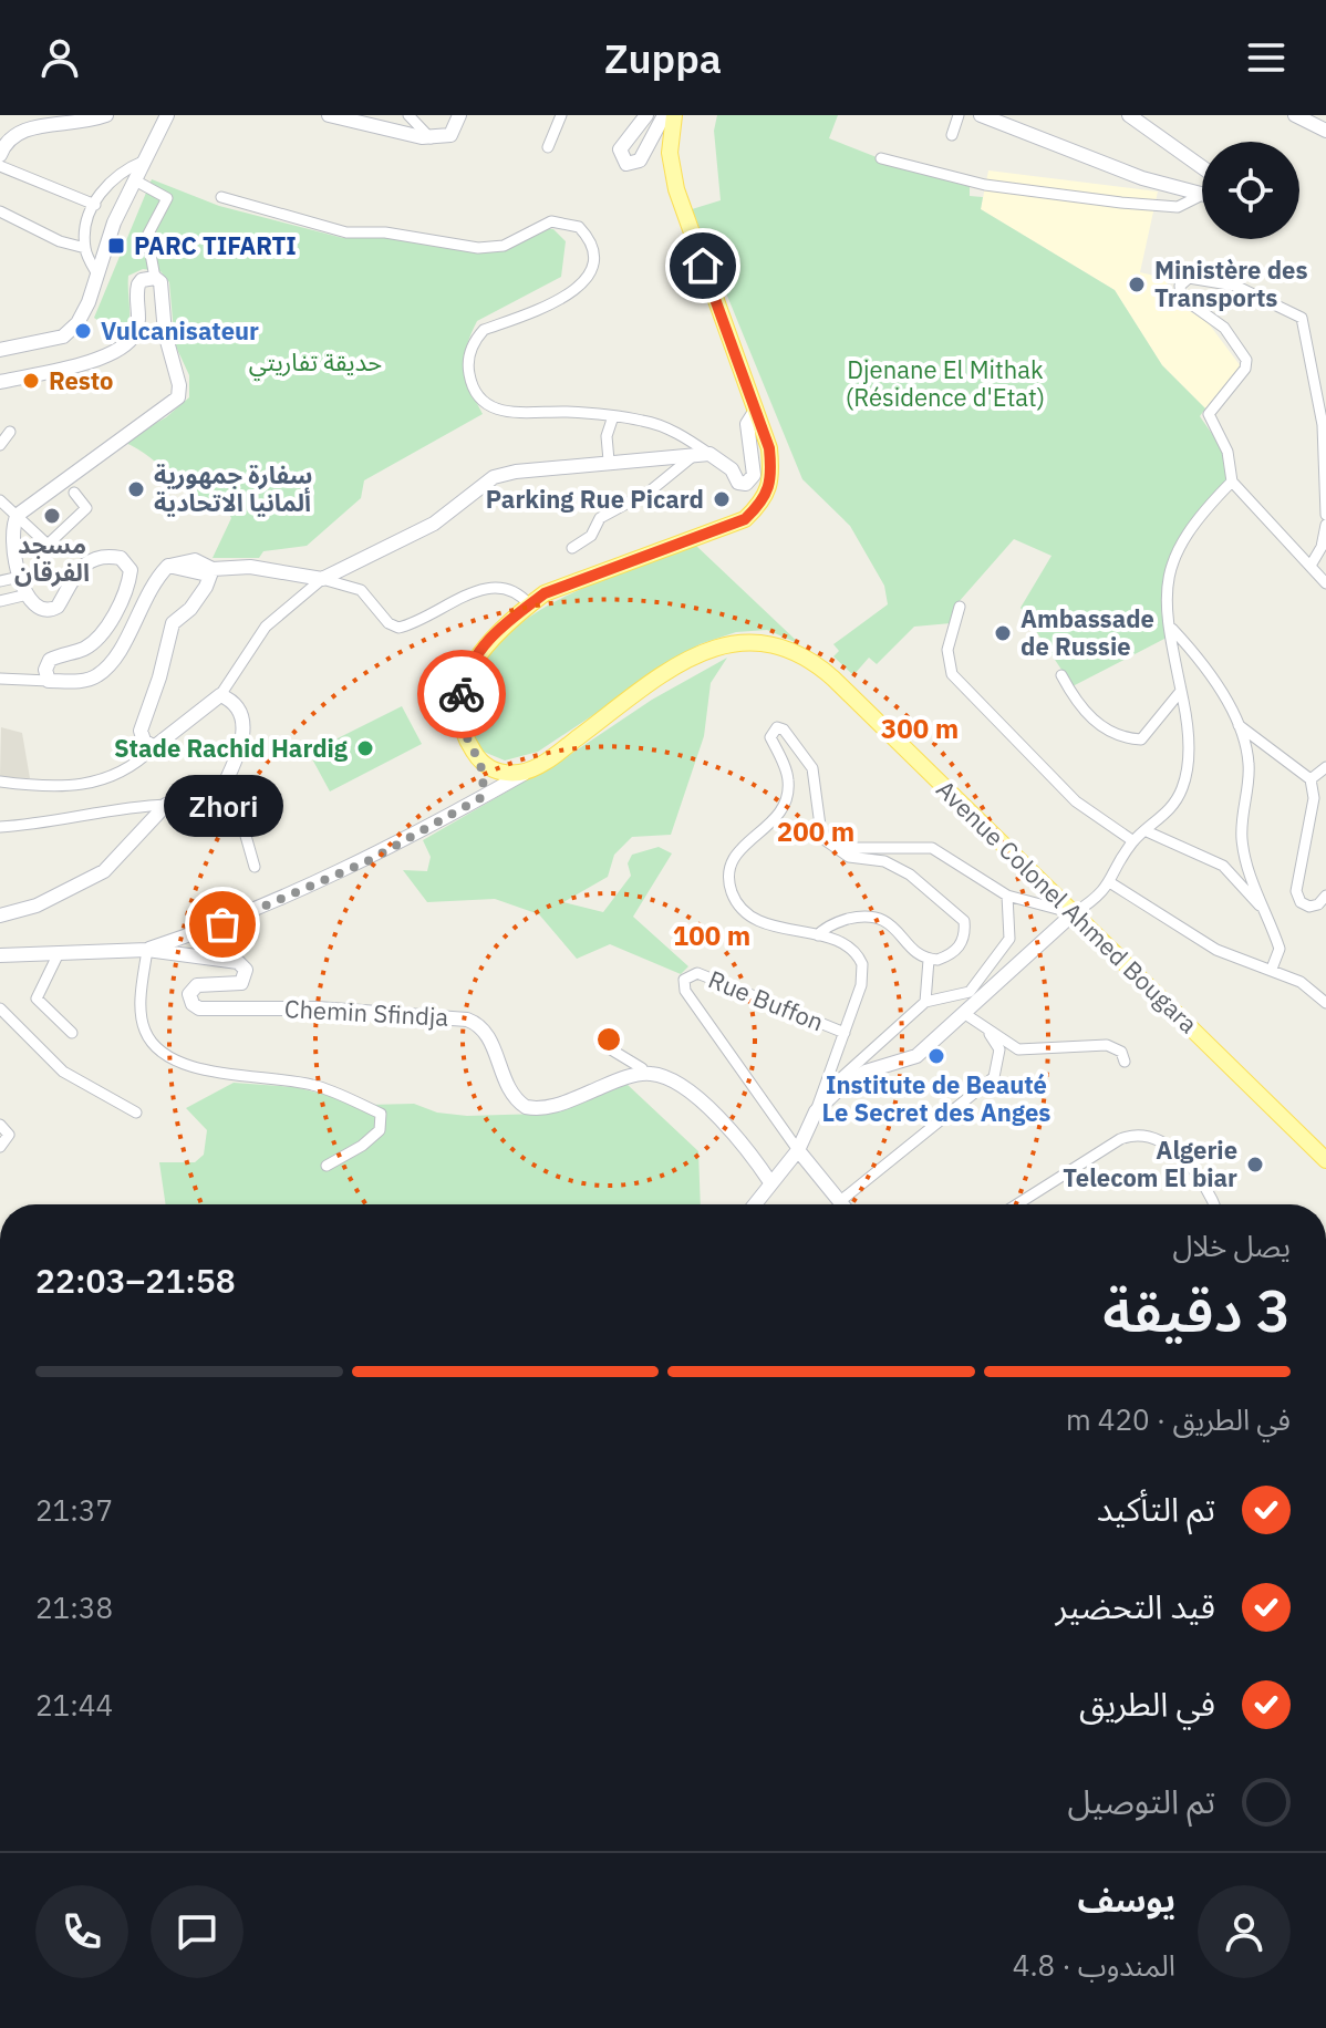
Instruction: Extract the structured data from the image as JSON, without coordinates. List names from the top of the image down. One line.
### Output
{"streets":{"main road":["Avenue Colonel Ahmed Bougara"],"street":["Rue Buffon","Chemin Sfindja"]},"parks":["حديقة تفاريتي","Djenane El Mithak (Résidence d'Etat)"],"places":{"transit":["PARC TIFARTI"],"other":["Ministère des Transports","Vulcanisateur","Resto","سفارة جمهورية ألمانيا الاتحادية","Parking Rue Picard","مسجد الفرقان","Ambassade de Russie","Stade Rachid Hardig","Zhori","Institute de Beauté Le Secret des Anges","Algerie Telecom El biar"]},"page":{"header":"Zuppa","bubble":"Zhori","heading":["3 دقيقة","يصل خلال","21:58–22:03"],"panel":["يوسف","المندوب · 4.8"],"bar":"في الطريق · 420 m","list":[["تم التأكيد","21:37"],["قيد التحضير","21:38"],["في الطريق","21:44"],"تم التوصيل"]},"rings":["300 m","200 m","100 m"]}
